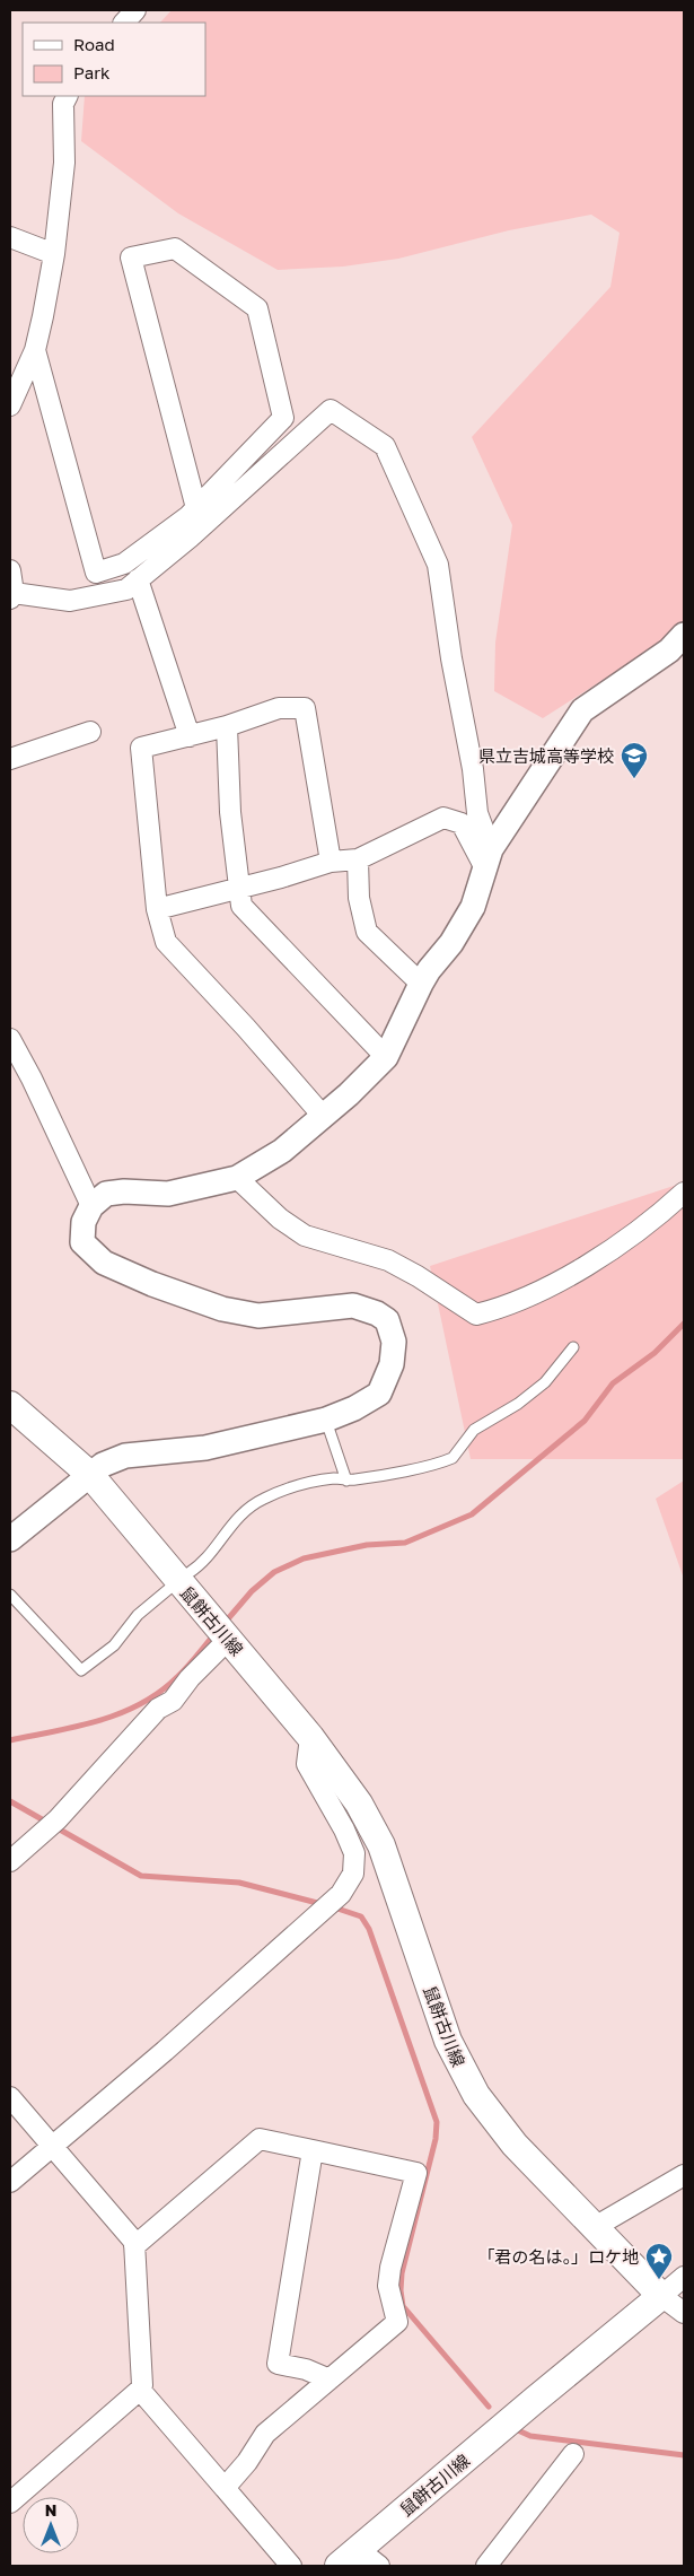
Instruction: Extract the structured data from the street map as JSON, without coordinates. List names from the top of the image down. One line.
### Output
{"streets":{"main road":["鼠餅古川線"]},"places":{"school or university":["県立吉城高等学校"],"place":["「君の名は。」ロケ地"]},"legend":["Road","Park"],"north":"top"}
